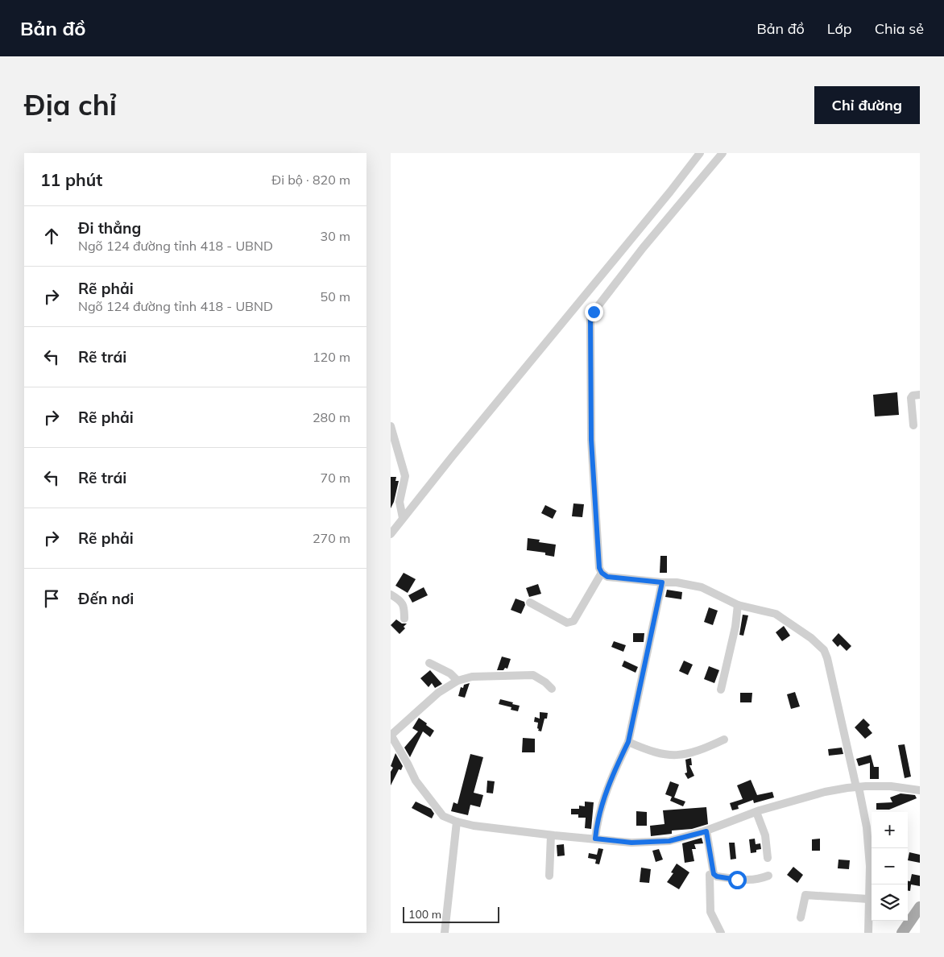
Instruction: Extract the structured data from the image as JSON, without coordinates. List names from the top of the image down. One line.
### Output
{"scale_bar":"100 m","page":{"header":"Bản đồ","nav":["Bản đồ","Lớp","Chia sẻ"],"buttons":"Chỉ đường","title":"Địa chỉ","heading":["11 phút","Đi bộ · 820 m"],"list":[["Đi thẳng","Ngõ 124 đường tỉnh 418 - UBND","30 m"],["Rẽ phải","Ngõ 124 đường tỉnh 418 - UBND","50 m"],["Rẽ trái","120 m"],["Rẽ phải","280 m"],["Rẽ trái","70 m"],["Rẽ phải","270 m"],"Đến nơi"],"map_buttons":["+","−"],"scale":"100 m"}}
